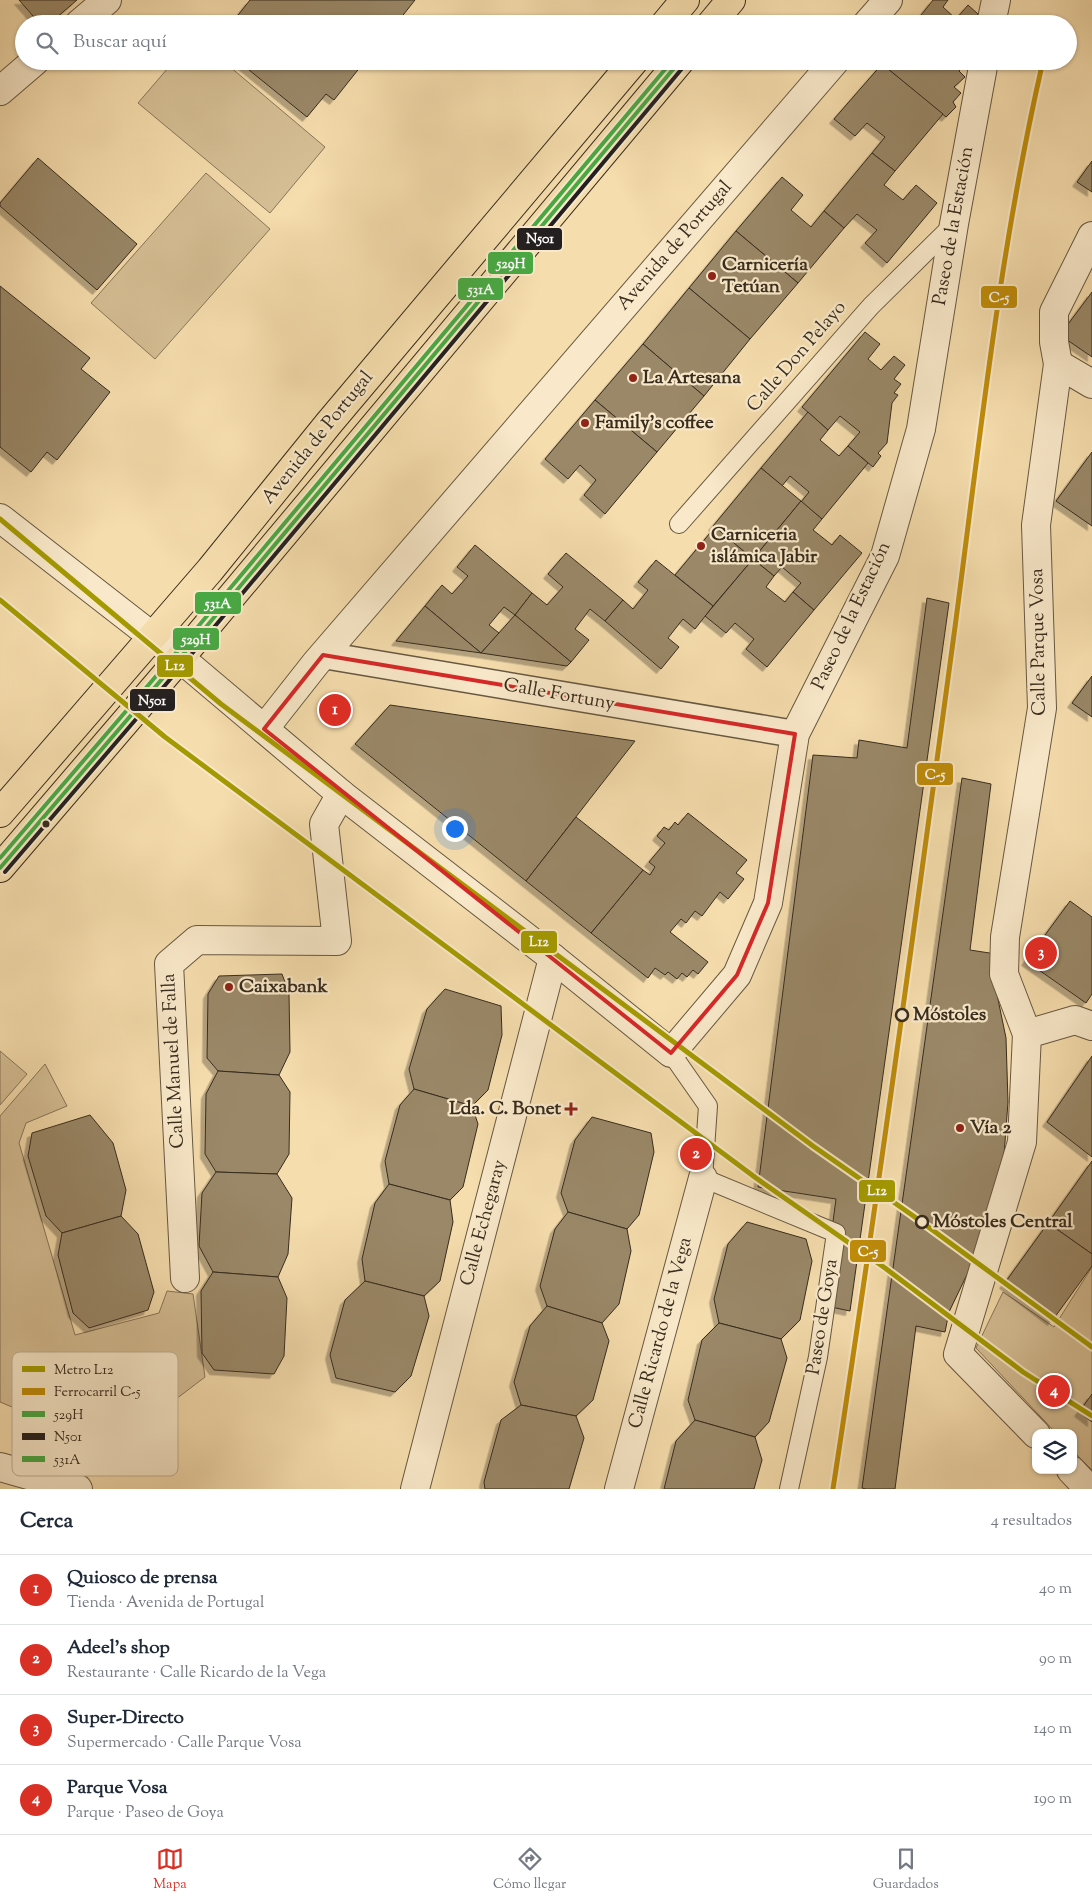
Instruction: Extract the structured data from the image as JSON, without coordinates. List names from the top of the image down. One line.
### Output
{"streets":{"main road":["Avenida de Portugal"],"street":["Paseo de la Estación","Calle Parque Vosa","Calle Fortuny","Calle Manuel de Falla","Calle Echegaray","Calle Ricardo de la Vega"],"lane":["Calle Don Pelayo","Paseo de Goya"]},"crossings":[["Paseo de la Estación","Calle Don Pelayo"],["Paseo de la Estación","Calle Fortuny"],["Avenida de Portugal","Calle Fortuny"],["Paseo de Goya","Calle Ricardo de la Vega"]],"places":{"other":["Carnicería Tetúan","La Artesana","Family's coffee","Carniceria islámica Jabir","Caixabank","Móstoles","Vía 2","Móstoles Central"],"health":["Lda. C. Bonet"]},"lines":["rail line C-5","transit line 529H","transit line N501","transit line 531A","metro line L12"],"legend":["Metro L12","Ferrocarril C-5","529H","N501","531A"],"page":{"search":"Buscar aquí","pins":["1","3","2","4"],"heading":["Cerca","4 resultados"],"list":[{"mark":"1","name":"Quiosco de prensa","note":"Tienda · Avenida de Portugal","value":"40 m"},{"mark":"2","name":"Adeel's shop","note":"Restaurante · Calle Ricardo de la Vega","value":"90 m"},{"mark":"3","name":"Super-Directo","note":"Supermercado · Calle Parque Vosa","value":"140 m"},{"mark":"4","name":"Parque Vosa","note":"Parque · Paseo de Goya","value":"190 m"}],"nav":["Mapa","Cómo llegar","Guardados"]}}
